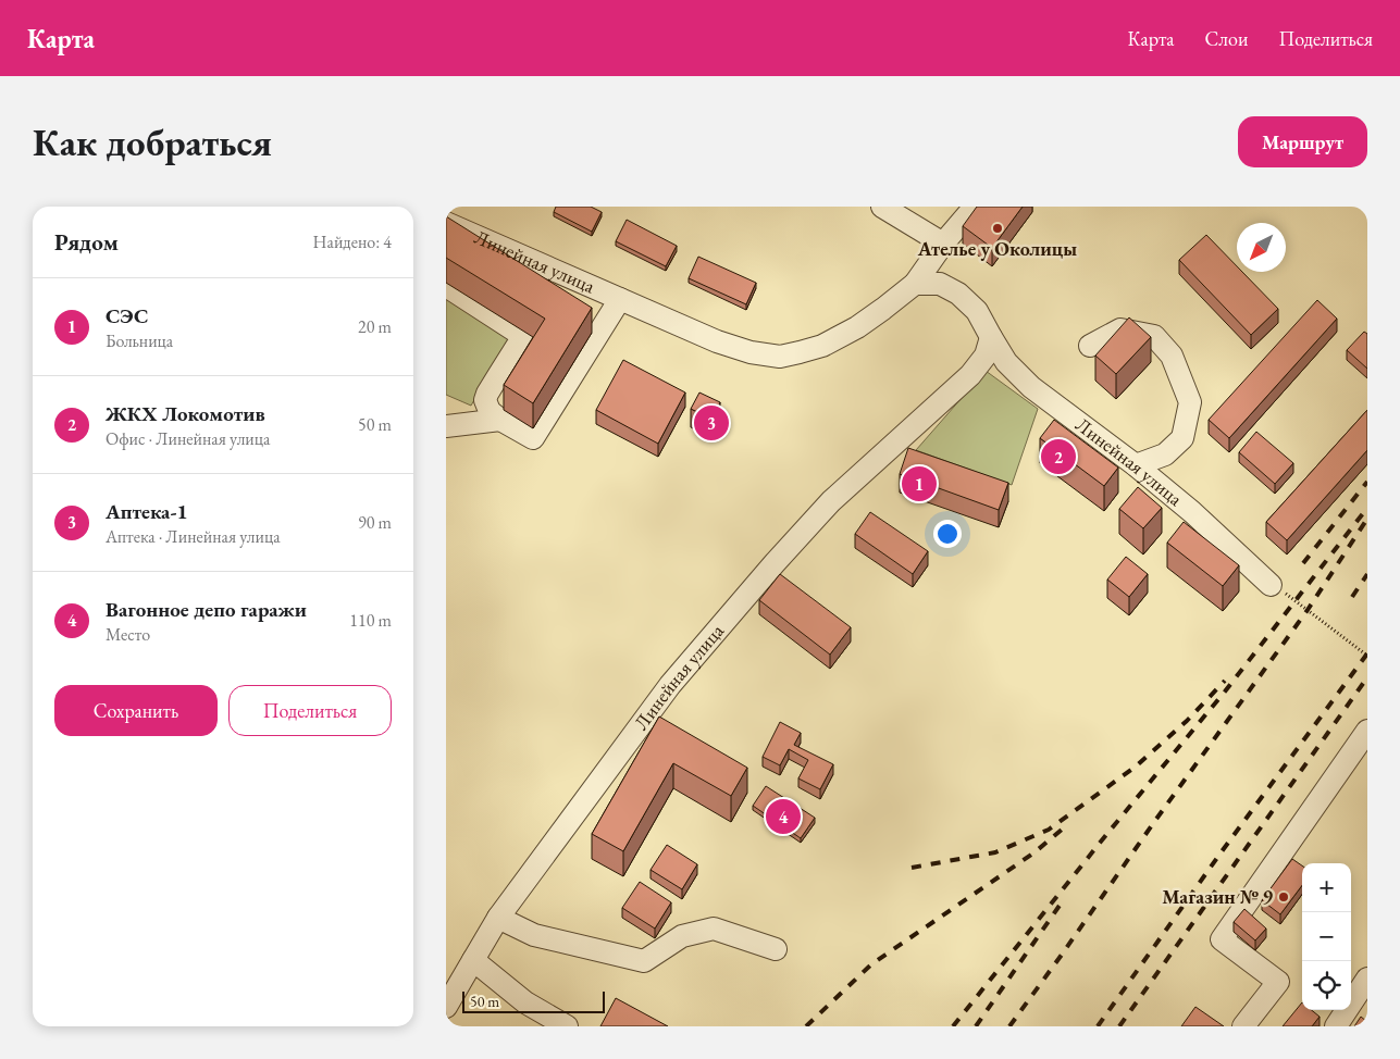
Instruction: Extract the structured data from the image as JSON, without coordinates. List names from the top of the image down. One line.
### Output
{"streets":{"street":["Линейная улица"]},"places":["Ателье у Околицы","Магазин № 9"],"scale_bar":"50 m","north":"bottom left","page":{"header":"Карта","nav":["Карта","Слои","Поделиться"],"buttons":["Маршрут",["Сохранить","Поделиться"]],"title":"Как добраться","heading":["Рядом","Найдено: 4"],"list":[{"mark":"1","name":"СЭС","note":"Больница","value":"20 m"},{"mark":"2","name":"ЖКХ Локомотив","note":"Офис · Линейная улица","value":"50 m"},{"mark":"3","name":"Аптека-1","note":"Аптека · Линейная улица","value":"90 m"},{"mark":"4","name":"Вагонное депо гаражи","note":"Место","value":"110 m"}],"pins":["3","2","1","4"],"map_buttons":["+","−"],"scale":"50 m"}}
